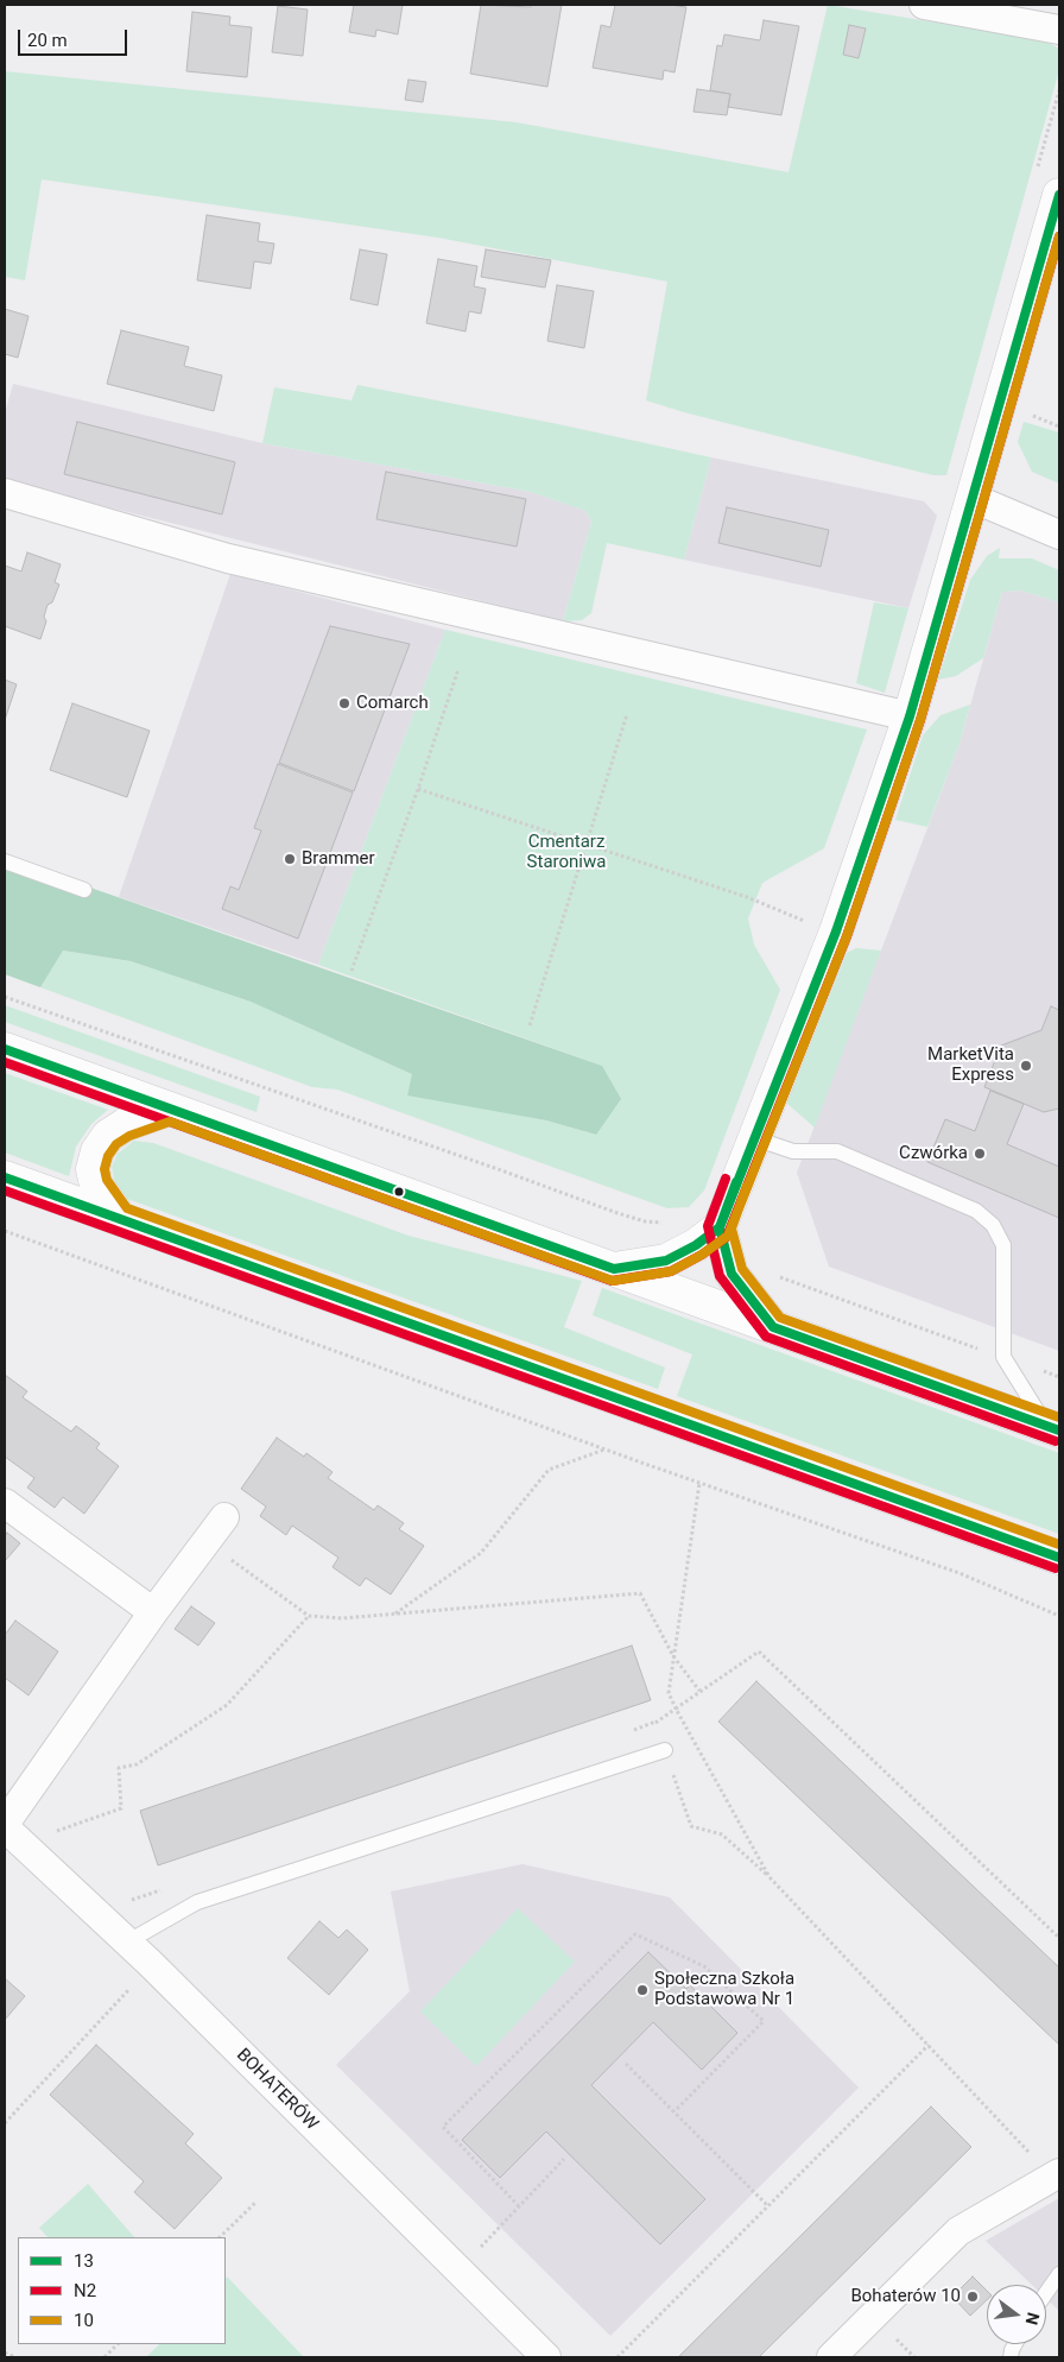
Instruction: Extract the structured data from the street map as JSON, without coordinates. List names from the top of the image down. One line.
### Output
{"streets":{"street":["BOHATERÓW"]},"parks":["Cmentarz Staroniwa"],"places":["Comarch","Brammer","MarketVita Express","Czwórka","Społeczna Szkoła Podstawowa Nr 1","Bohaterów 10"],"lines":["transit line 13","transit line N2","transit line 10"],"legend":["13","N2","10"],"scale_bar":"20 m","north":"right"}
